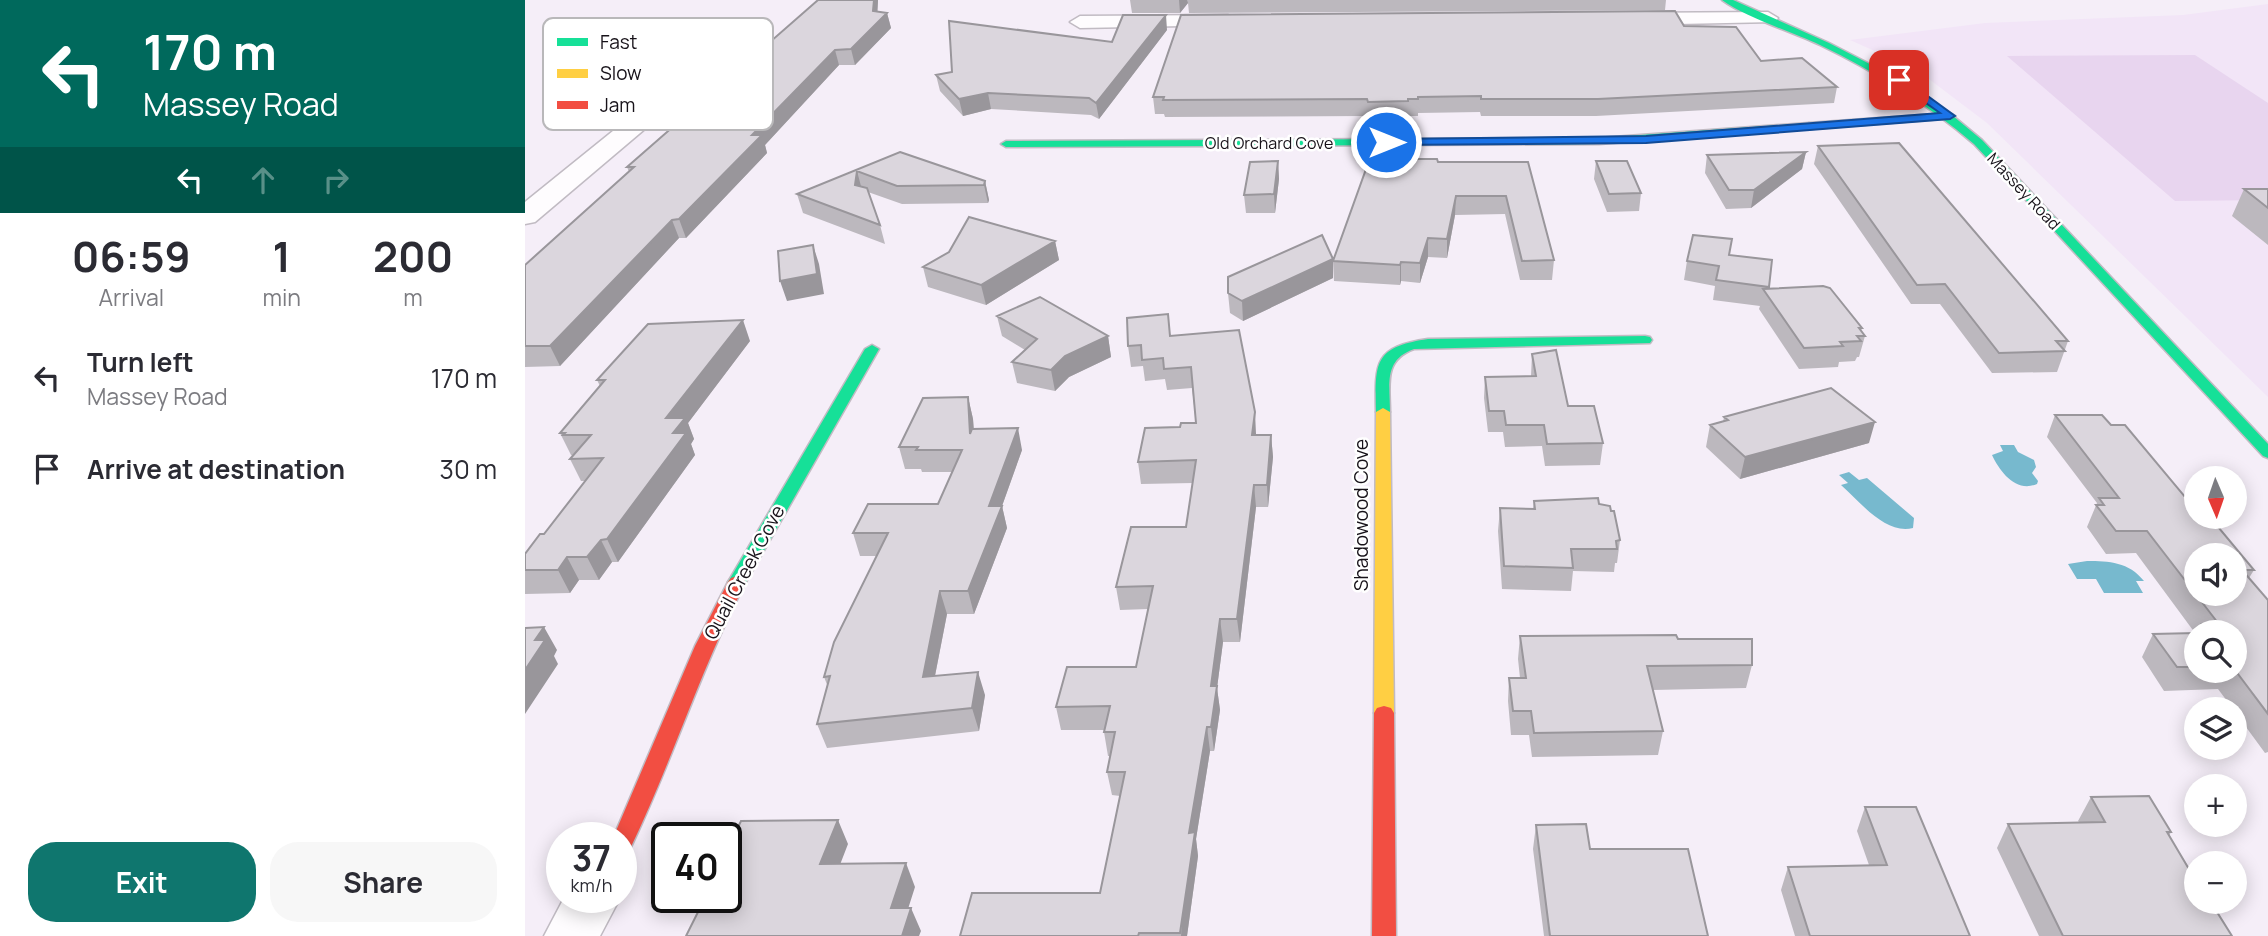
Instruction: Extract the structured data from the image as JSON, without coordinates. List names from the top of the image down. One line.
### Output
{"streets":{"street":["Old Orchard Cove","Massey Road","Shadowood Cove","Quail Creek Cove"]},"crossings":[["Old Orchard Cove","Massey Road"]],"legend":["Fast","Slow","Jam"],"north":"bottom","page":{"turn":["170 m","Massey Road"],"eta":["06:59","Arrival","1","min","200","m"],"list":[{"name":"Turn left","note":"Massey Road","value":"170 m"},{"name":"Arrive at destination","value":"30 m"}],"map_buttons":["+","−"],"speed":"37 km/h","limit":"40","buttons":["Exit","Share"]}}
